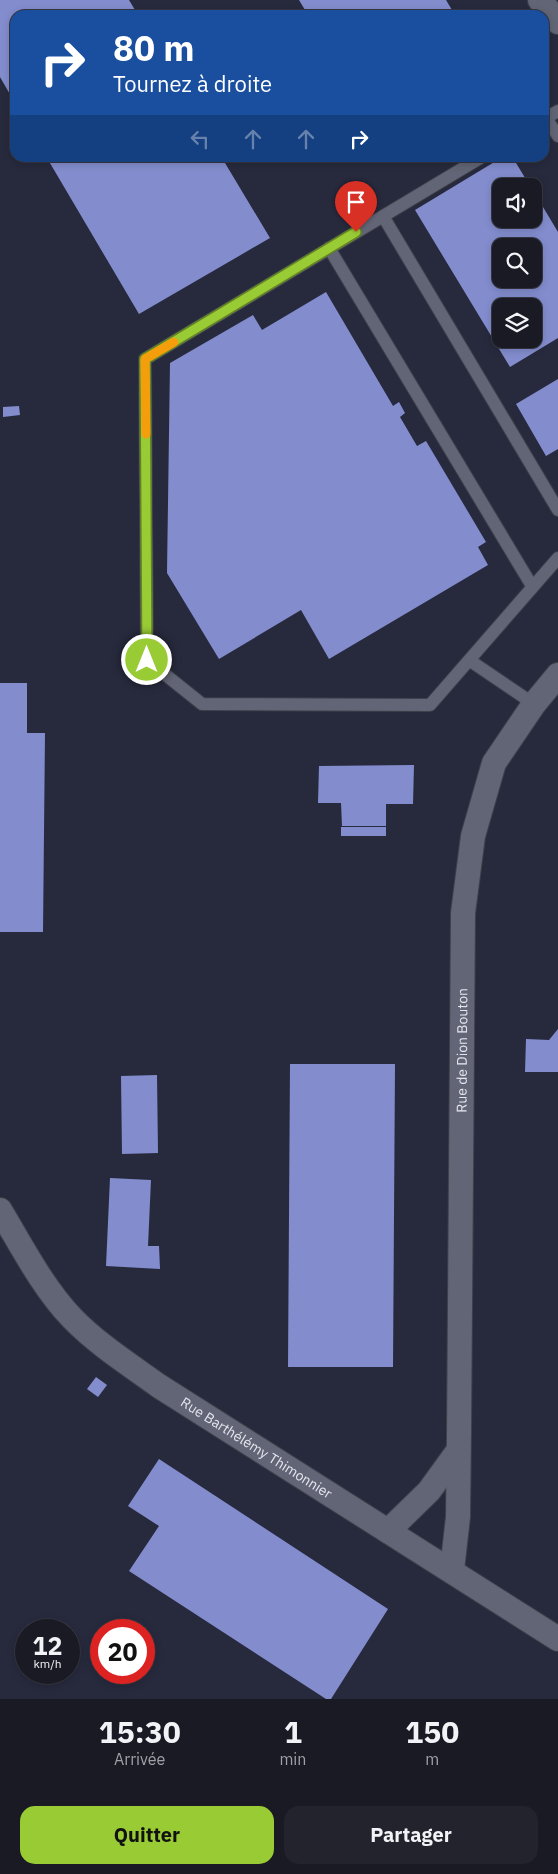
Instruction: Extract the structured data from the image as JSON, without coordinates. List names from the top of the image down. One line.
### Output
{"streets":{"street":["Rue de Dion Bouton","Rue Barthélémy Thimonnier"]},"crossings":[["Rue de Dion Bouton","Rue Barthélémy Thimonnier"]],"page":{"turn":["80 m","Tournez à droite"],"speed":"12 km/h","limit":"20","eta":["15:30","Arrivée","1","min","150","m"],"buttons":["Quitter","Partager"]}}
